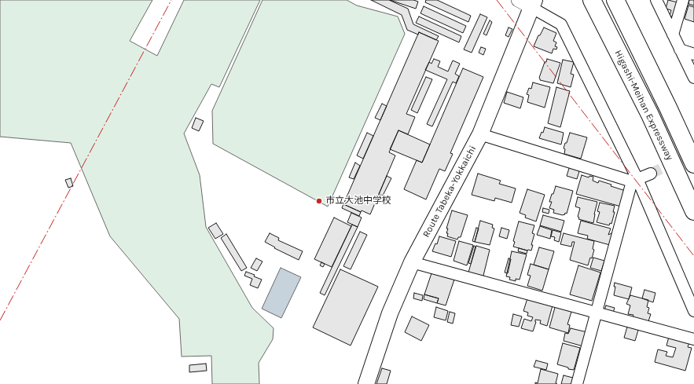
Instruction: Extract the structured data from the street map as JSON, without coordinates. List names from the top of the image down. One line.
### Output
{"streets":{"highway":["Higashi-Meihan Expressway"],"main road":["Route Tabeka-Yokkaichi"]},"places":["市立大池中学校"]}
